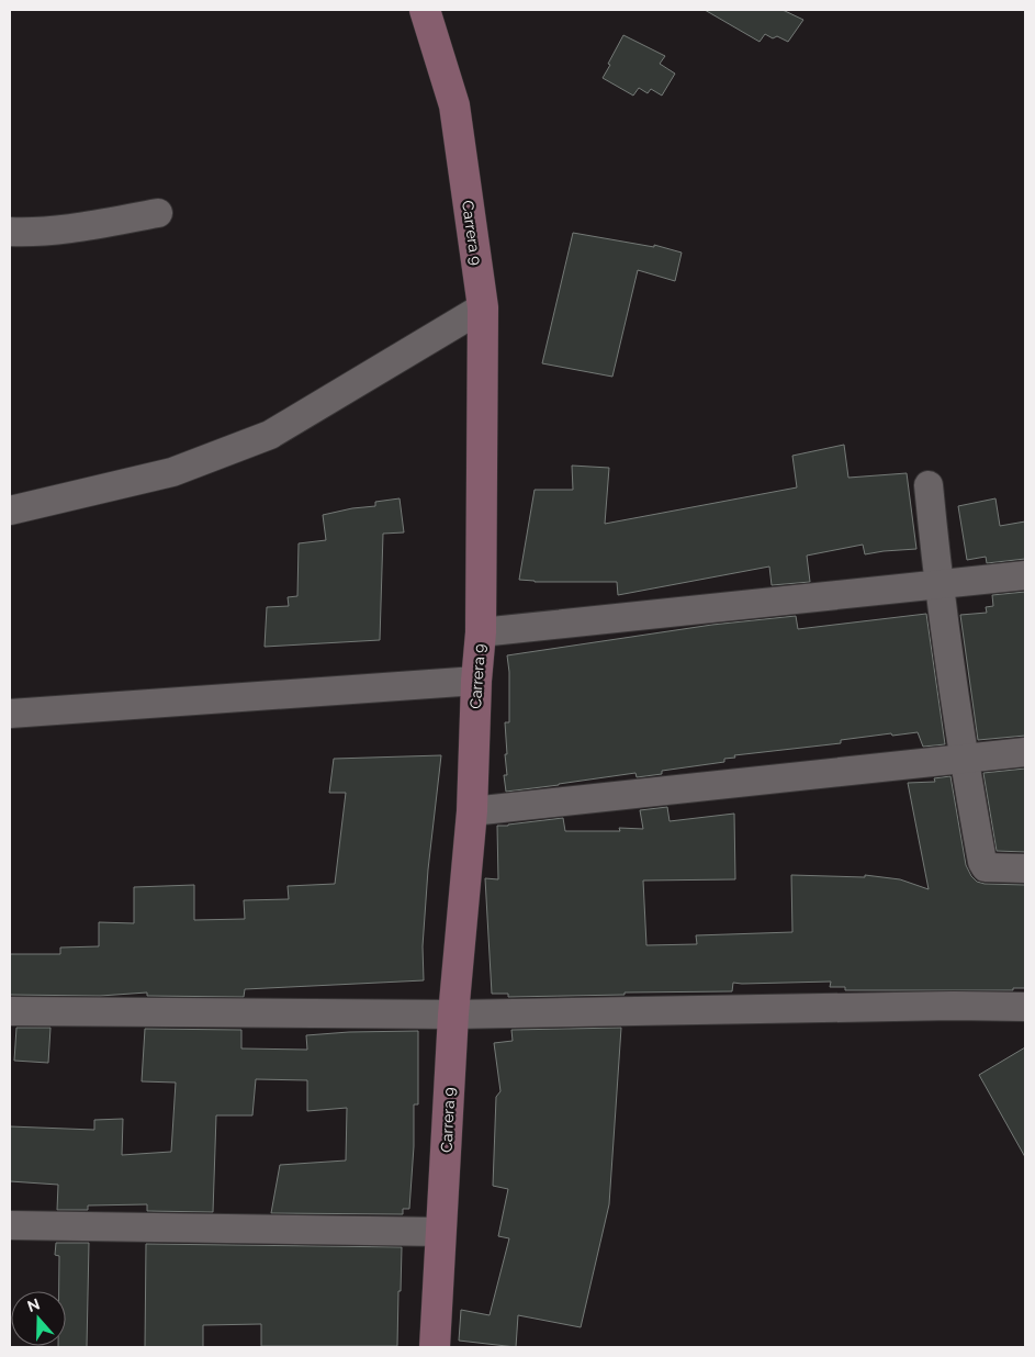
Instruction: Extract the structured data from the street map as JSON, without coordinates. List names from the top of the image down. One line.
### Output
{"streets":{"main road":["Carrera 9"]},"north":"top"}
